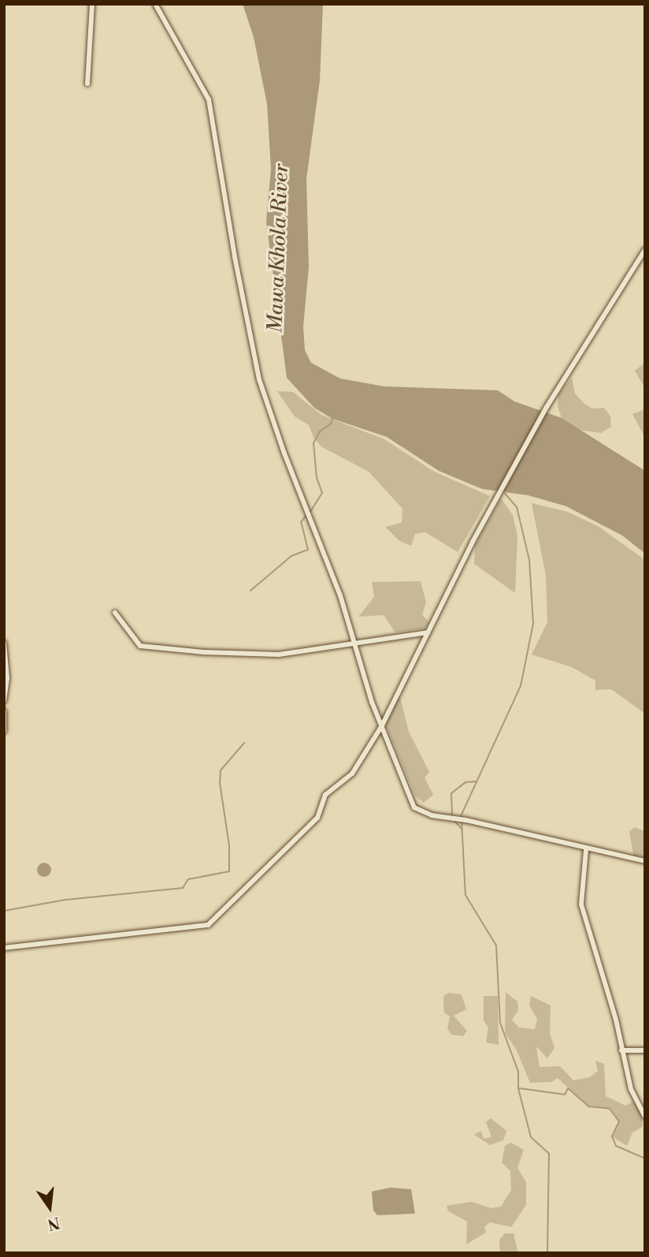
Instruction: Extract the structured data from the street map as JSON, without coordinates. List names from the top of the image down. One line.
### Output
{"water":["Mawa Khola River"],"north":"bottom"}
